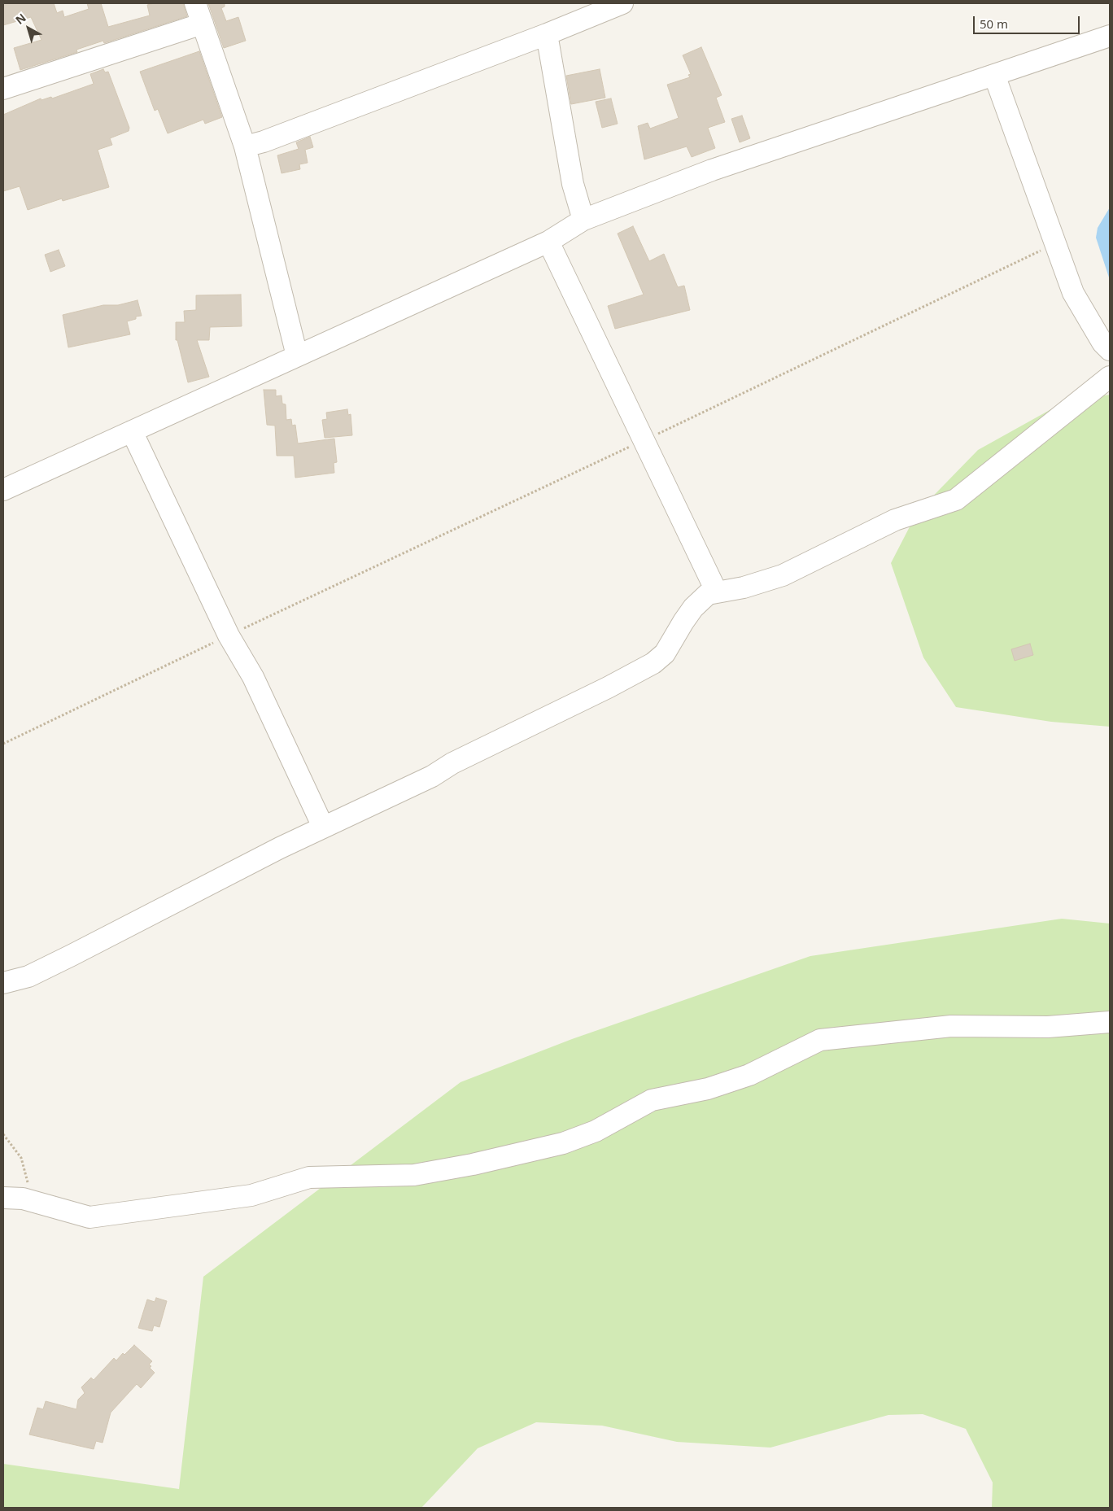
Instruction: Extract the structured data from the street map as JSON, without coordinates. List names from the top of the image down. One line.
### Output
{"scale_bar":"50 m","north":"top left"}
